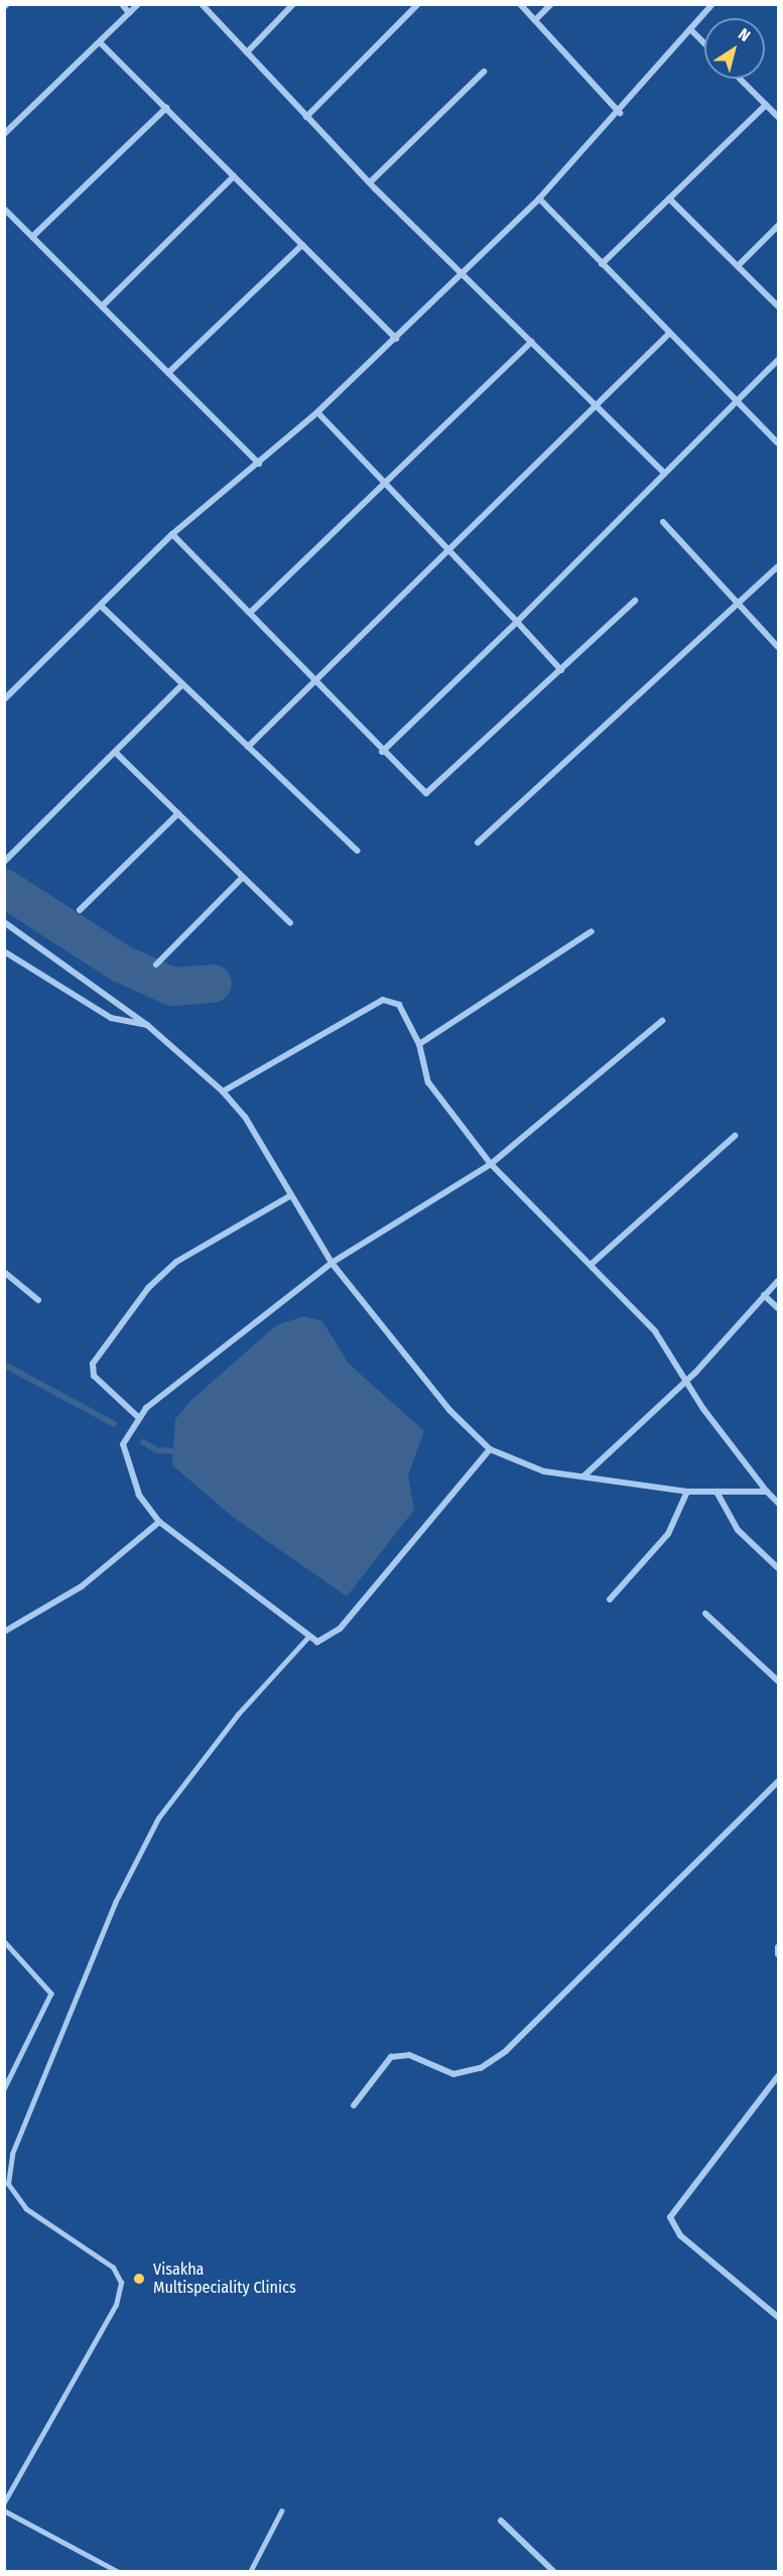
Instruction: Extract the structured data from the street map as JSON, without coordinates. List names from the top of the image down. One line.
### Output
{"places":["Visakha Multispeciality Clinics"],"north":"top right"}
